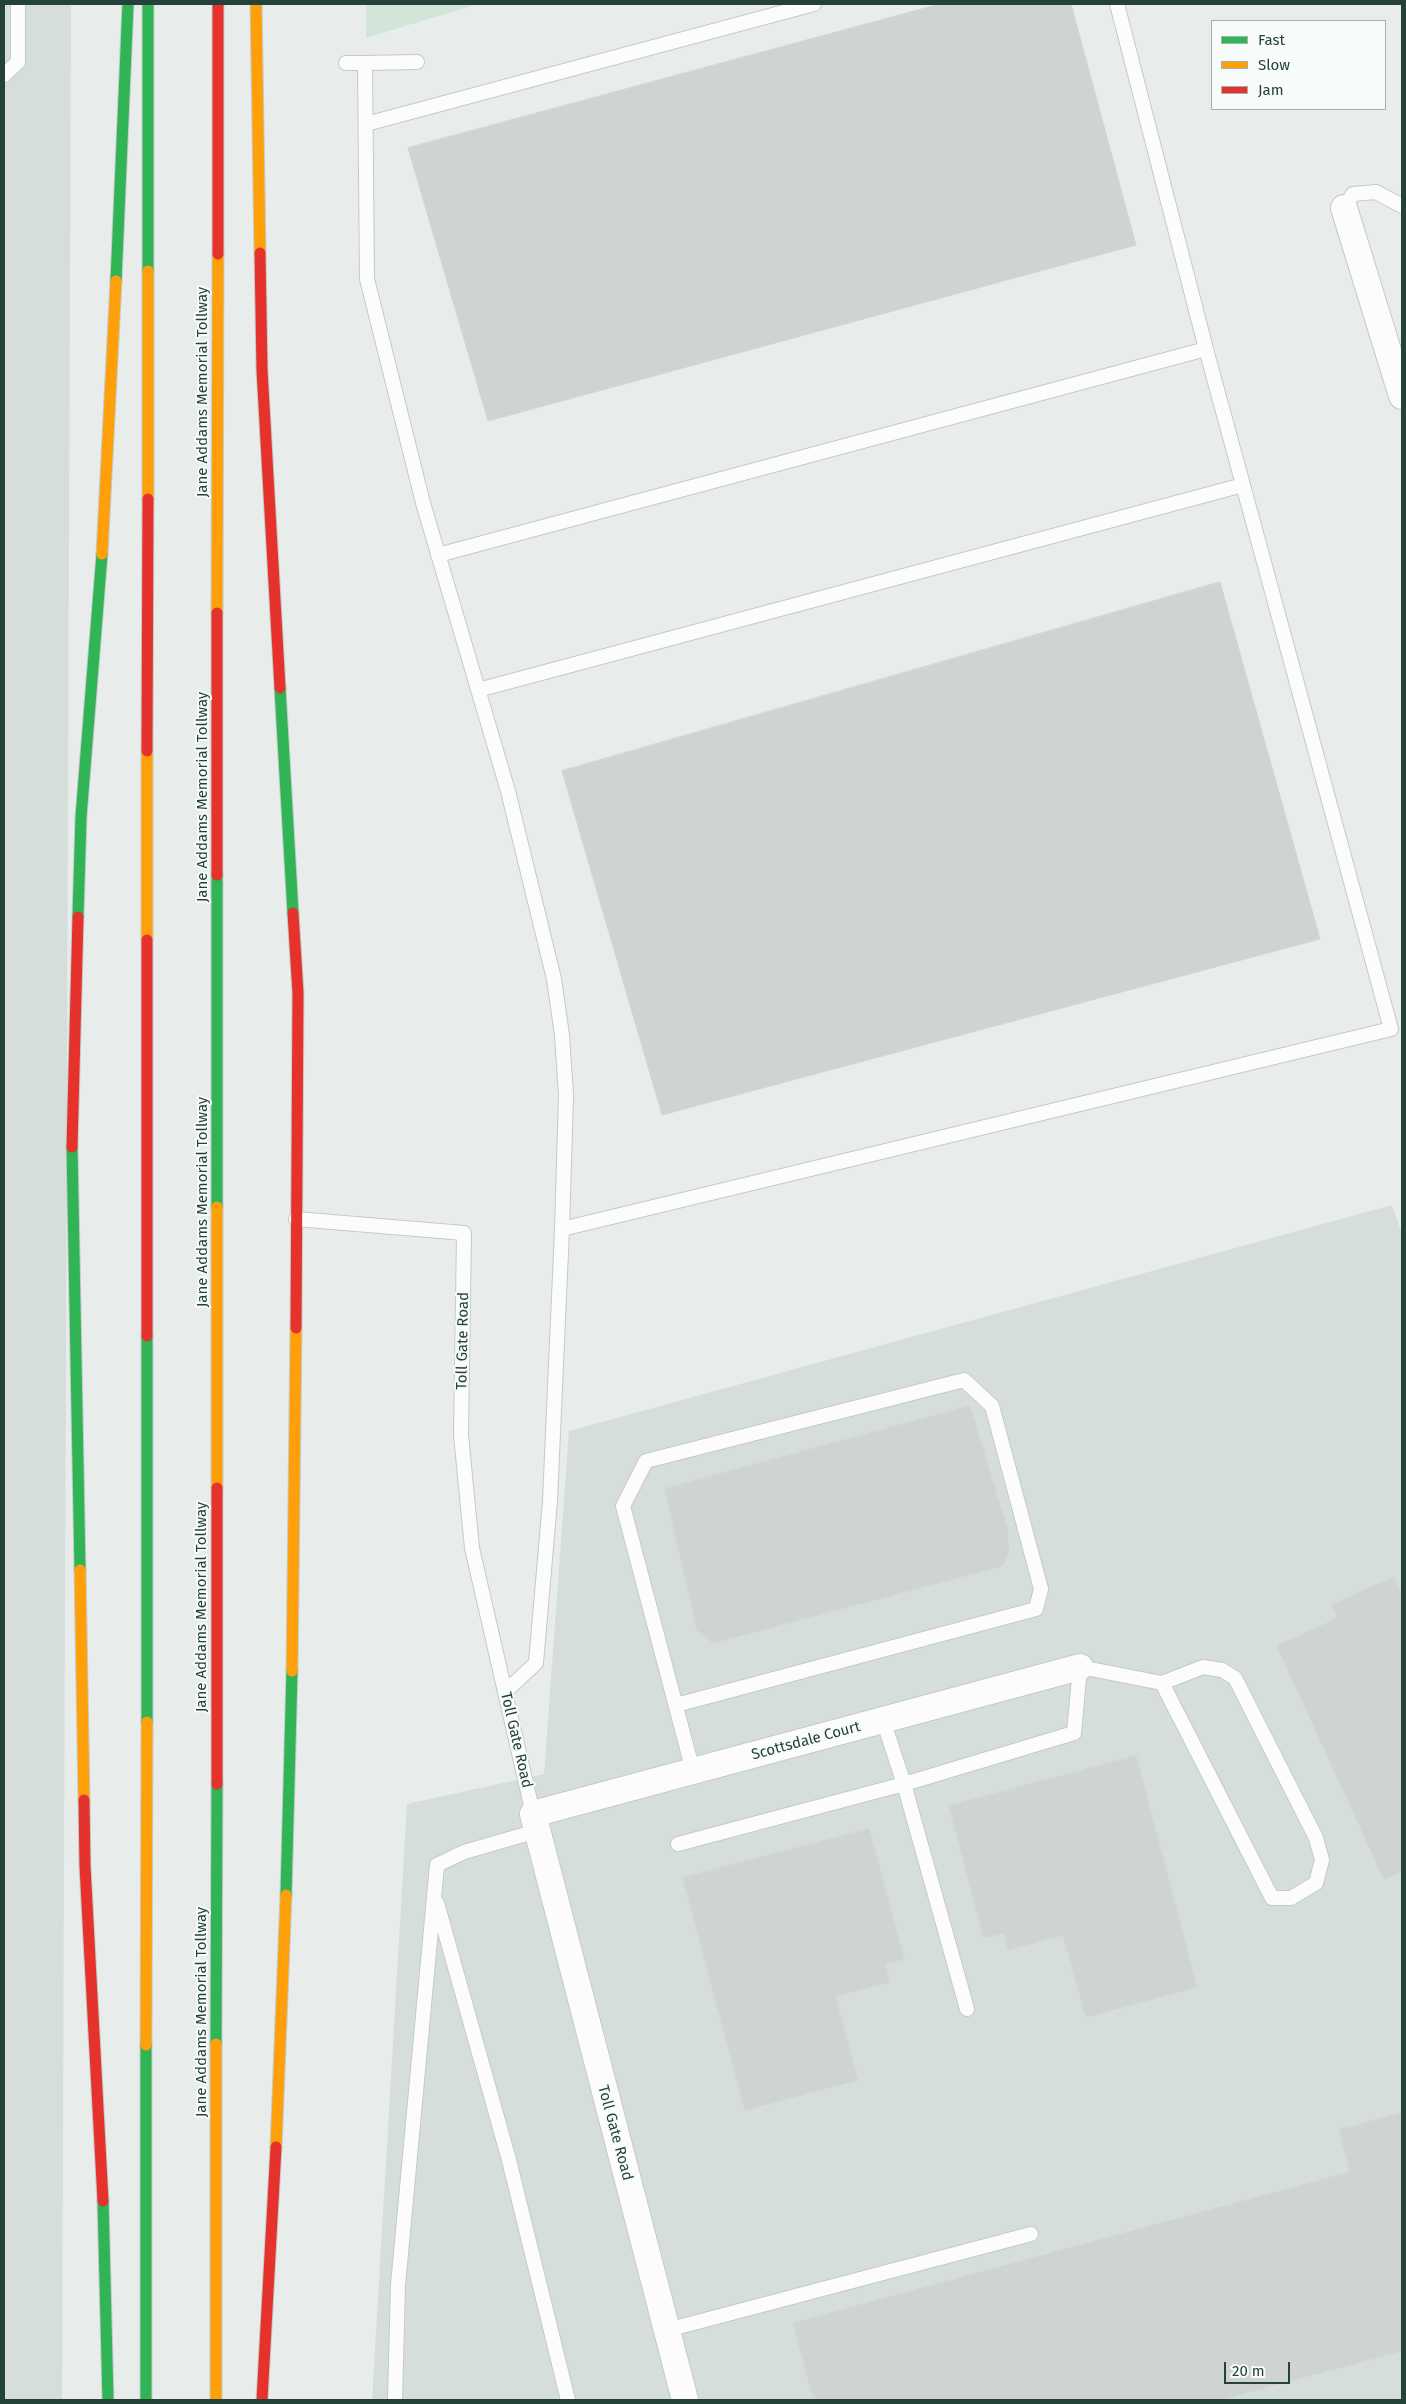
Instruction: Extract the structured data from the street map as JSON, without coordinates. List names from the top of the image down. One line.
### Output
{"streets":{"highway":["Jane Addams Memorial Tollway"],"street":["Toll Gate Road","Scottsdale Court"]},"crossings":[["Toll Gate Road","Scottsdale Court"]],"legend":["Fast","Slow","Jam"],"scale_bar":"20 m"}
